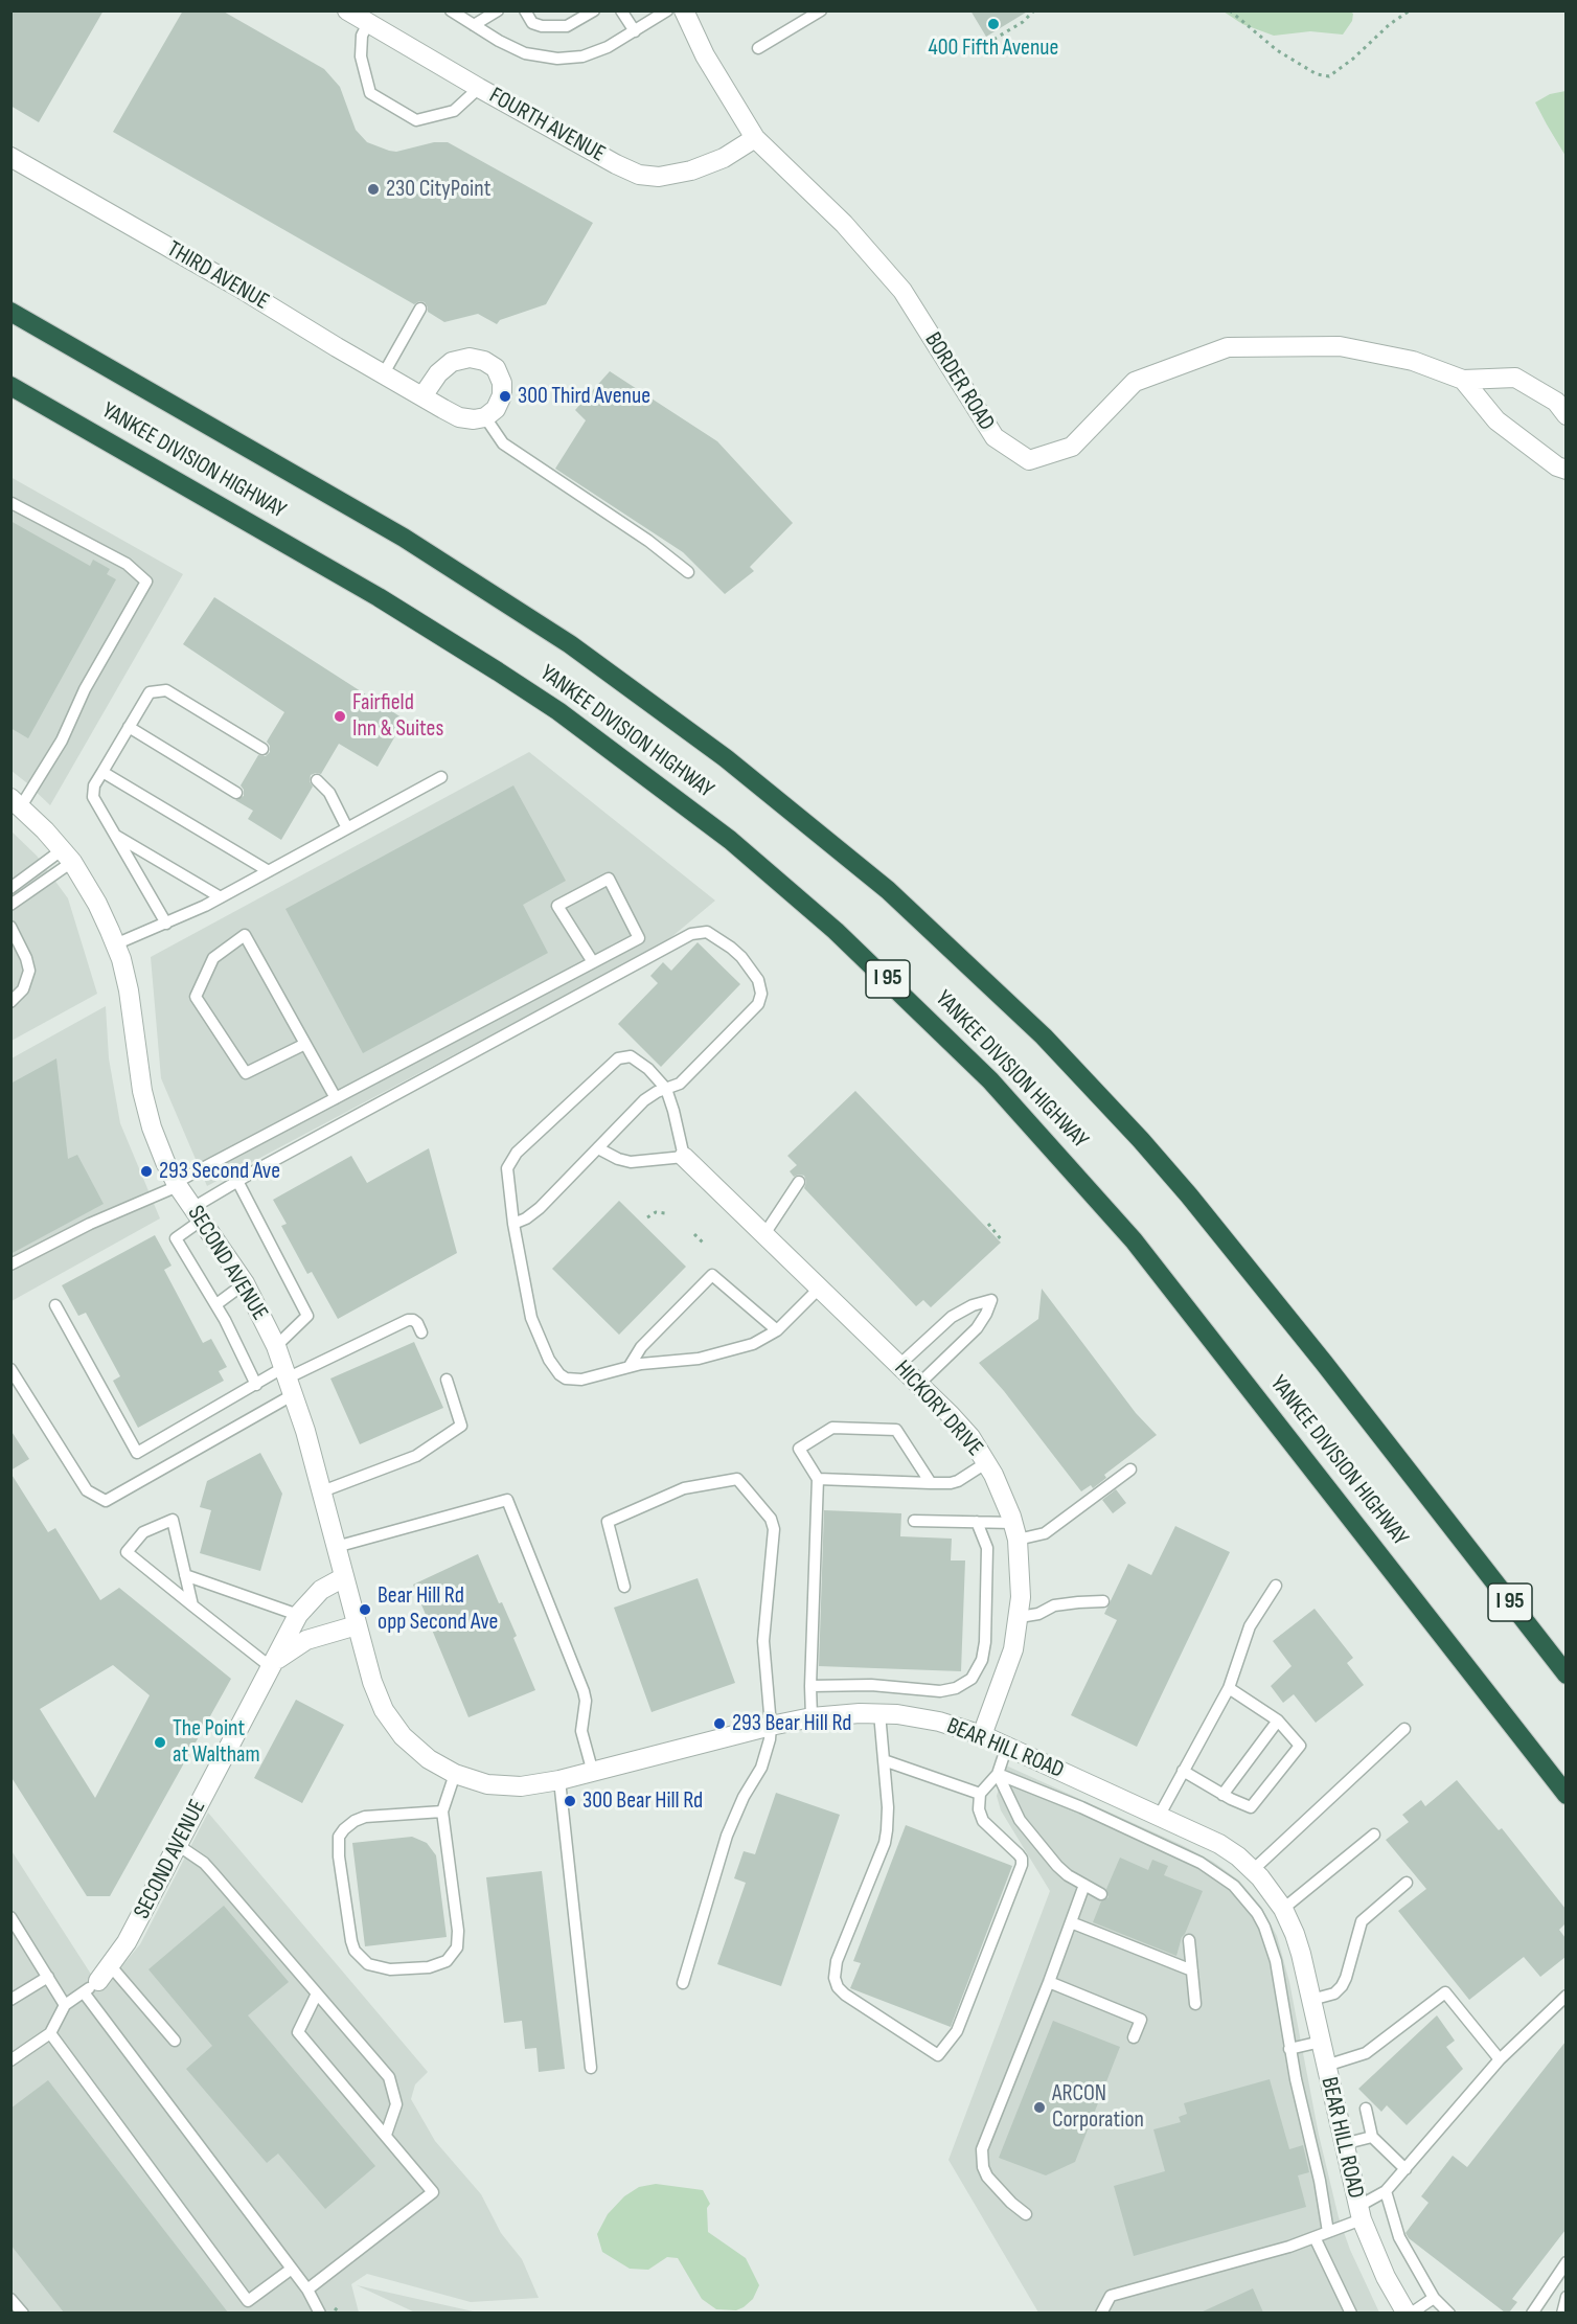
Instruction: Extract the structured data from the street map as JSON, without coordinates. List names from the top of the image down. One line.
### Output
{"streets":{"highway":["YANKEE DIVISION HIGHWAY","I 95"],"street":["FOURTH AVENUE","THIRD AVENUE","BORDER ROAD","SECOND AVENUE","HICKORY DRIVE","BEAR HILL ROAD"]},"crossings":[["FOURTH AVENUE","BORDER ROAD"],["SECOND AVENUE","BEAR HILL ROAD"],["HICKORY DRIVE","BEAR HILL ROAD"]],"places":["400 Fifth Avenue","230 CityPoint","300 Third Avenue","Fairfield Inn & Suites","293 Second Ave","Bear Hill Rd opp Second Ave","293 Bear Hill Rd","The Point at Waltham","300 Bear Hill Rd","ARCON Corporation"]}
